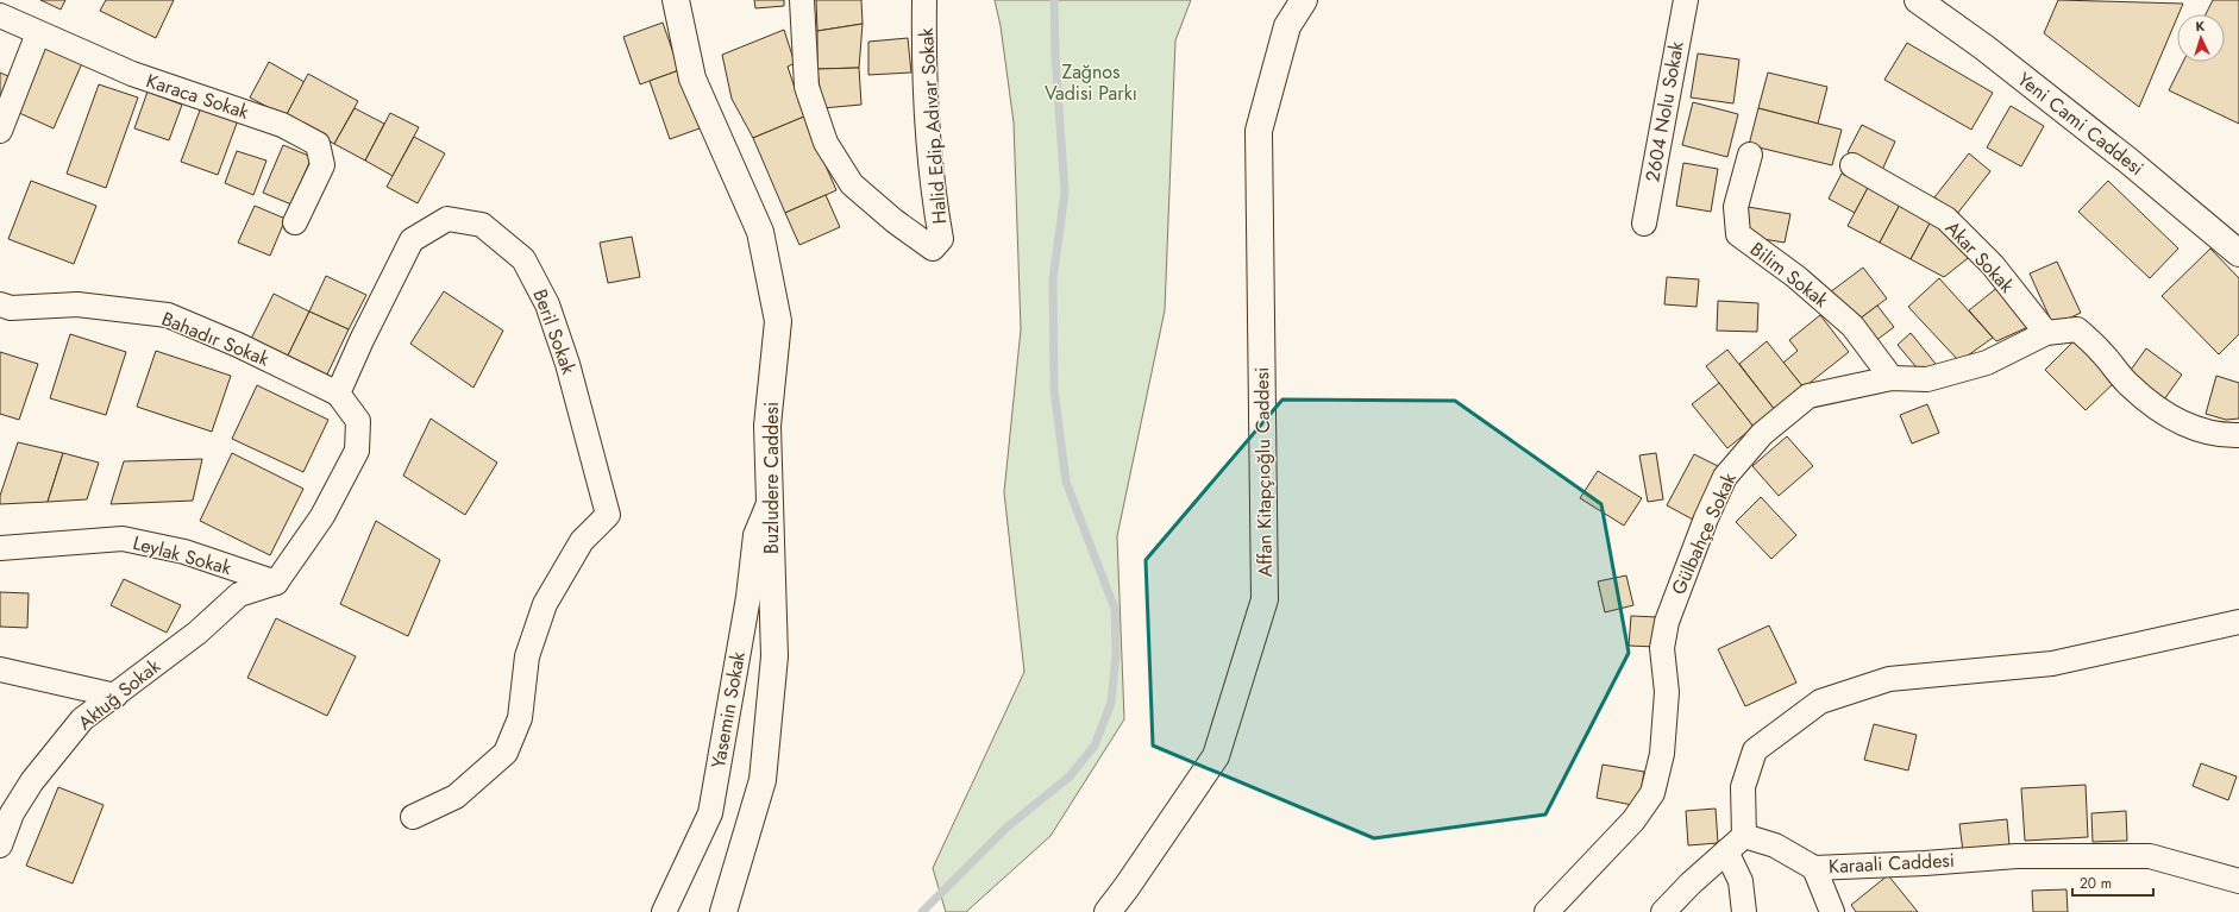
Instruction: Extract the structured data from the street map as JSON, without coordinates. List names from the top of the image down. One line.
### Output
{"streets":{"street":["Karaca Sokak","2604 Nolu Sokak","Yeni Cami Caddesi","Halid Edip Adıvar Sokak","Akar Sokak","Bilim Sokak","Beril Sokak","Bahadır Sokak","Affan Kitapçıoğlu Caddesi","Buzludere Caddesi","Gülbahçe Sokak","Leylak Sokak","Aktuğ Sokak","Yasemin Sokak","Karaali Caddesi"]},"crossings":[["Akar Sokak","Gülbahçe Sokak"],["Bilim Sokak","Gülbahçe Sokak"],["Beril Sokak","Bahadır Sokak"],["Buzludere Caddesi","Yasemin Sokak"],["Leylak Sokak","Aktuğ Sokak"]],"parks":["Zağnos Vadisi Parkı"],"scale_bar":"20 m","north":"top"}
